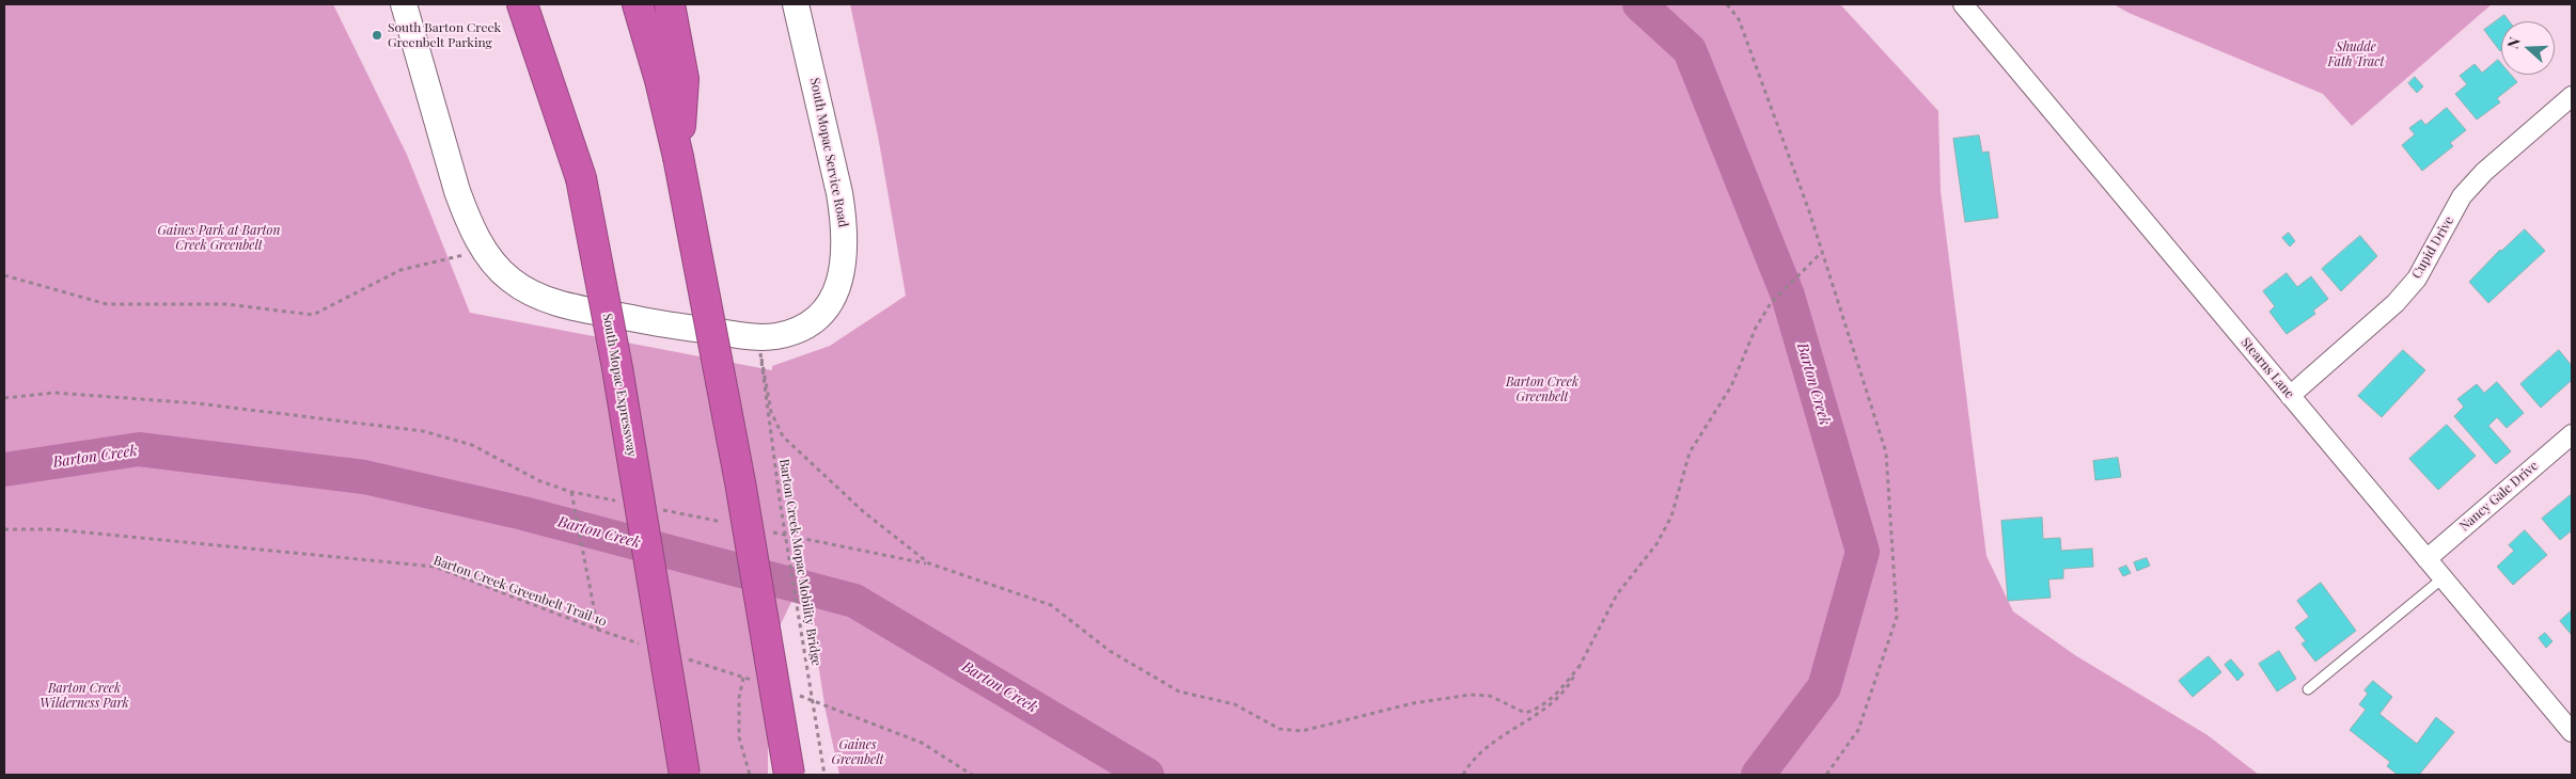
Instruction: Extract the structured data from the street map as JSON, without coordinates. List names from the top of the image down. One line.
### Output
{"streets":{"highway":["South Mopac Expressway"],"main road":["South Mopac Service Road"],"street":["Cupid Drive","Stearns Lane","Nancy Gale Drive"],"path":["Barton Creek Mopac Mobility Bridge","Barton Creek Greenbelt Trail 10"]},"crossings":[["Cupid Drive","Stearns Lane"],["Stearns Lane","Nancy Gale Drive"]],"water":["Barton Creek"],"parks":["Shudde Fath Tract","Gaines Park at Barton Creek Greenbelt","Barton Creek Greenbelt","Barton Creek Wilderness Park","Gaines Greenbelt"],"places":["South Barton Creek Greenbelt Parking"],"north":"left"}
